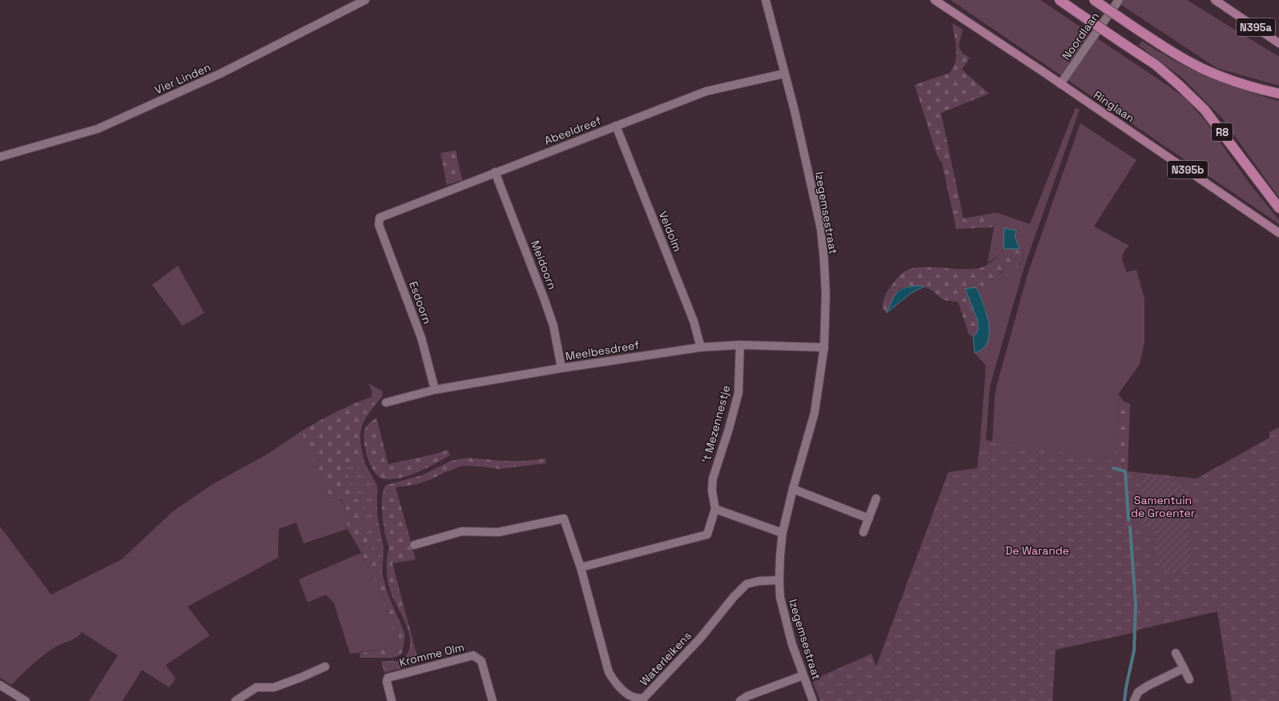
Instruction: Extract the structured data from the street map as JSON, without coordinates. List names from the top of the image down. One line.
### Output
{"streets":{"highway":["R8"],"main road":["N395a","Ringlaan","N395b"],"street":["Noordlaan","Vier Linden","Abeeldreef","Izegemsestraat","Veldolm","Meidoorn","Esdoorn","Meelbesdreef","'t Mezennestje","Kromme Olm","Waterleikens"]},"crossings":[["Noordlaan","Ringlaan"],["Abeeldreef","Izegemsestraat"],["Abeeldreef","Veldolm"],["Abeeldreef","Meidoorn"],["Abeeldreef","Esdoorn"],["Izegemsestraat","Meelbesdreef"],["Izegemsestraat","Waterleikens"],["Veldolm","Meelbesdreef"],["Meidoorn","Meelbesdreef"],["Esdoorn","Meelbesdreef"],["Meelbesdreef","'t Mezennestje"]],"parks":["Samentuin de Groenter","De Warande"]}
